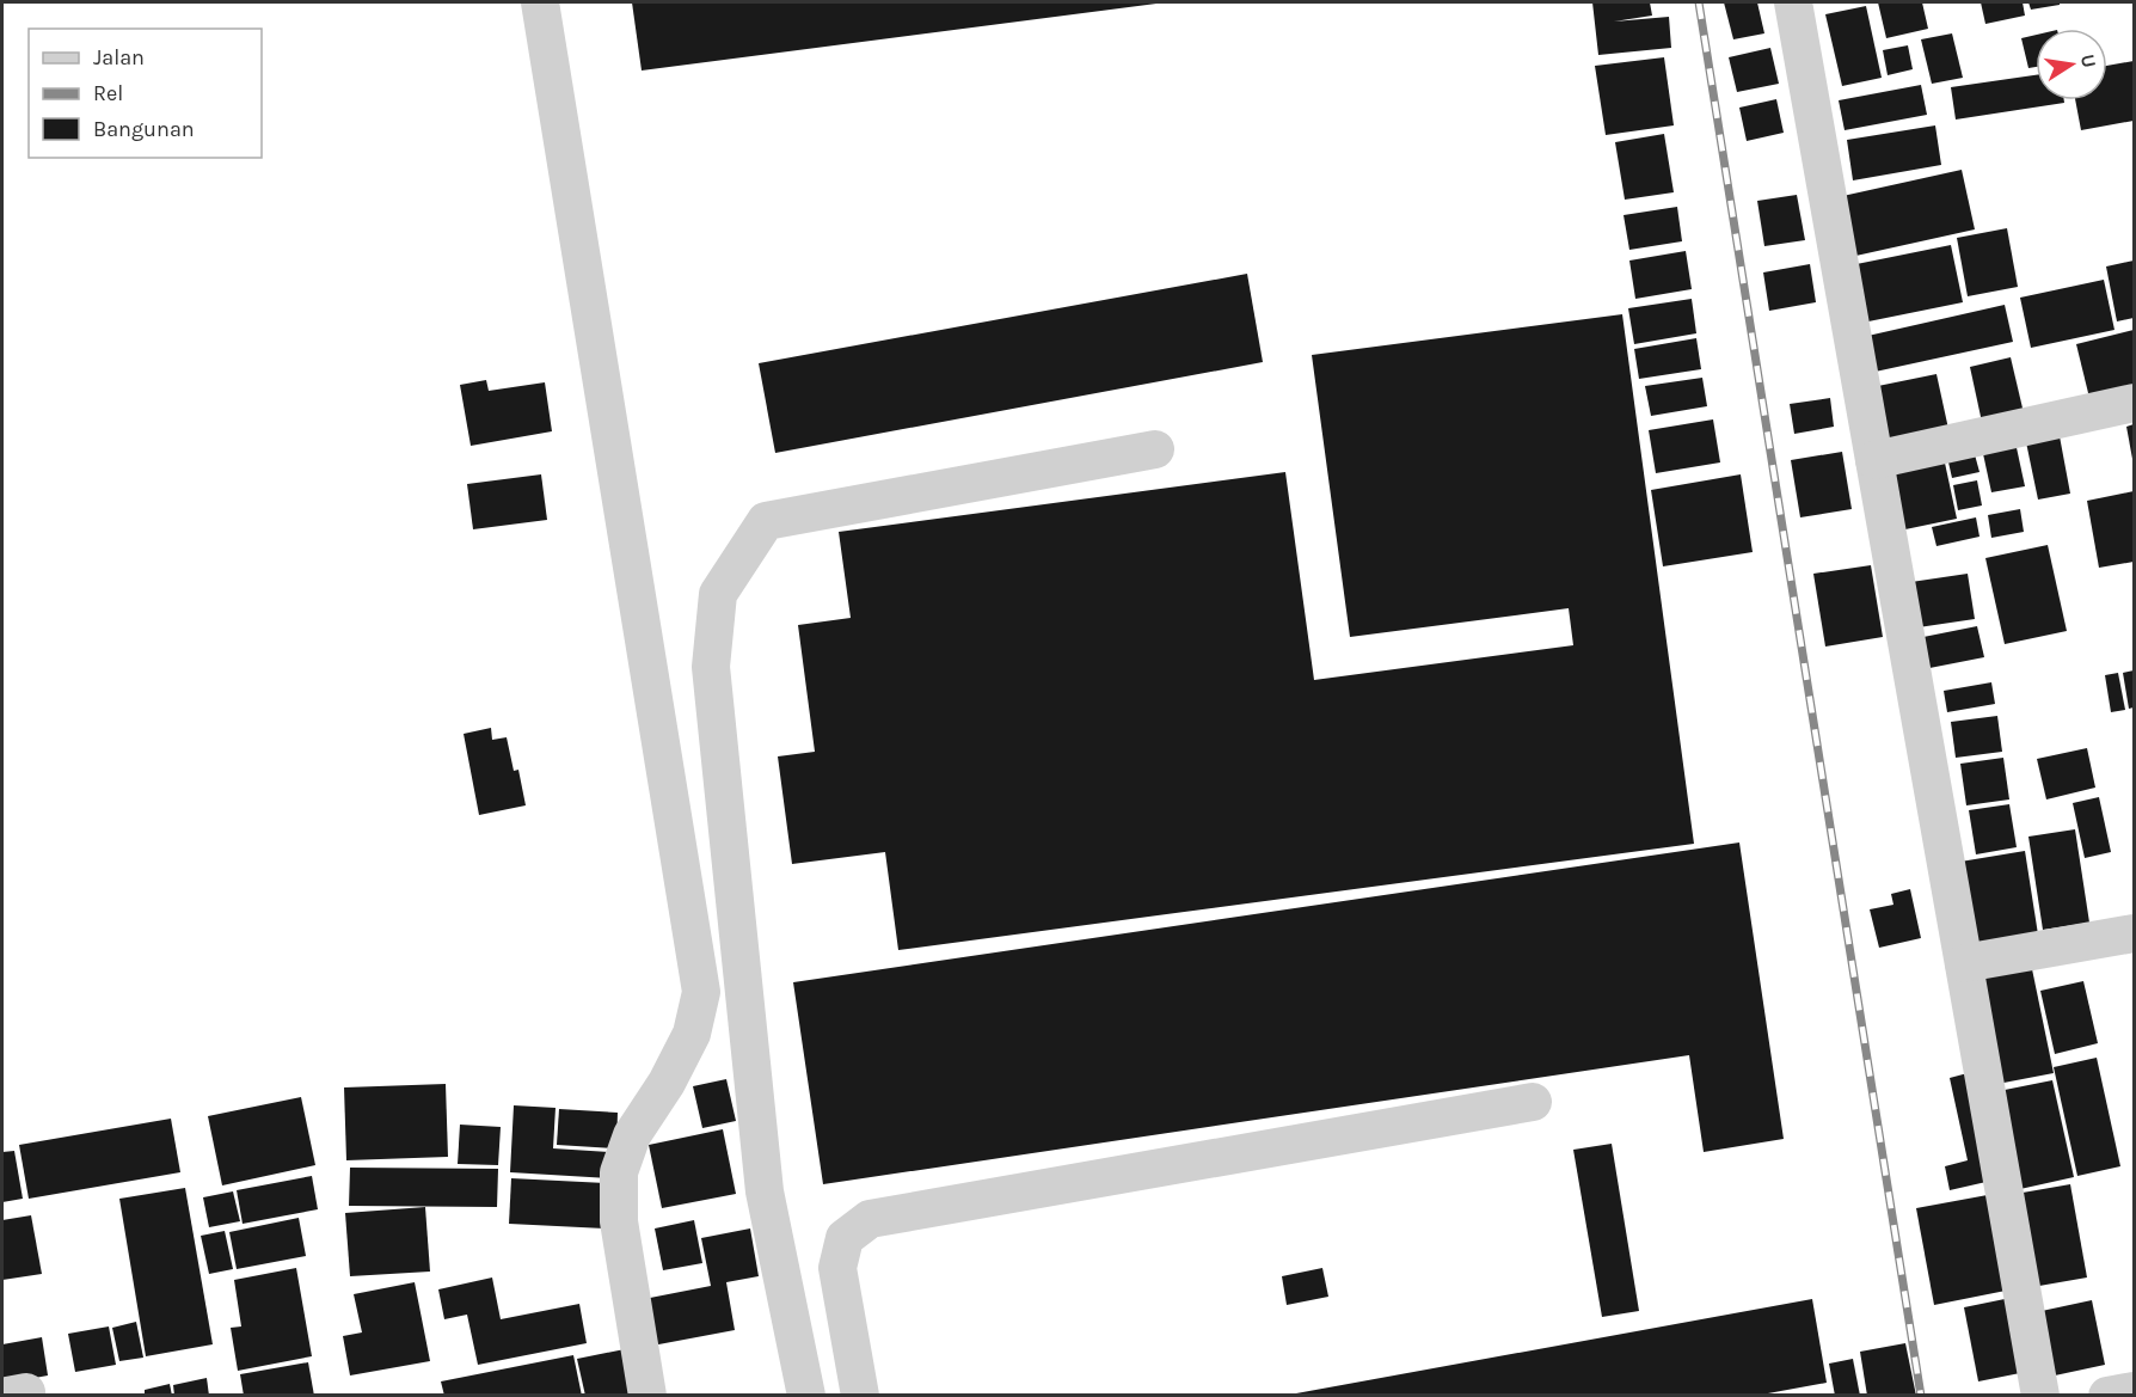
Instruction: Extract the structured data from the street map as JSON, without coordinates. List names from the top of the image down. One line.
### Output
{"legend":["Jalan","Rel","Bangunan"],"north":"right"}
